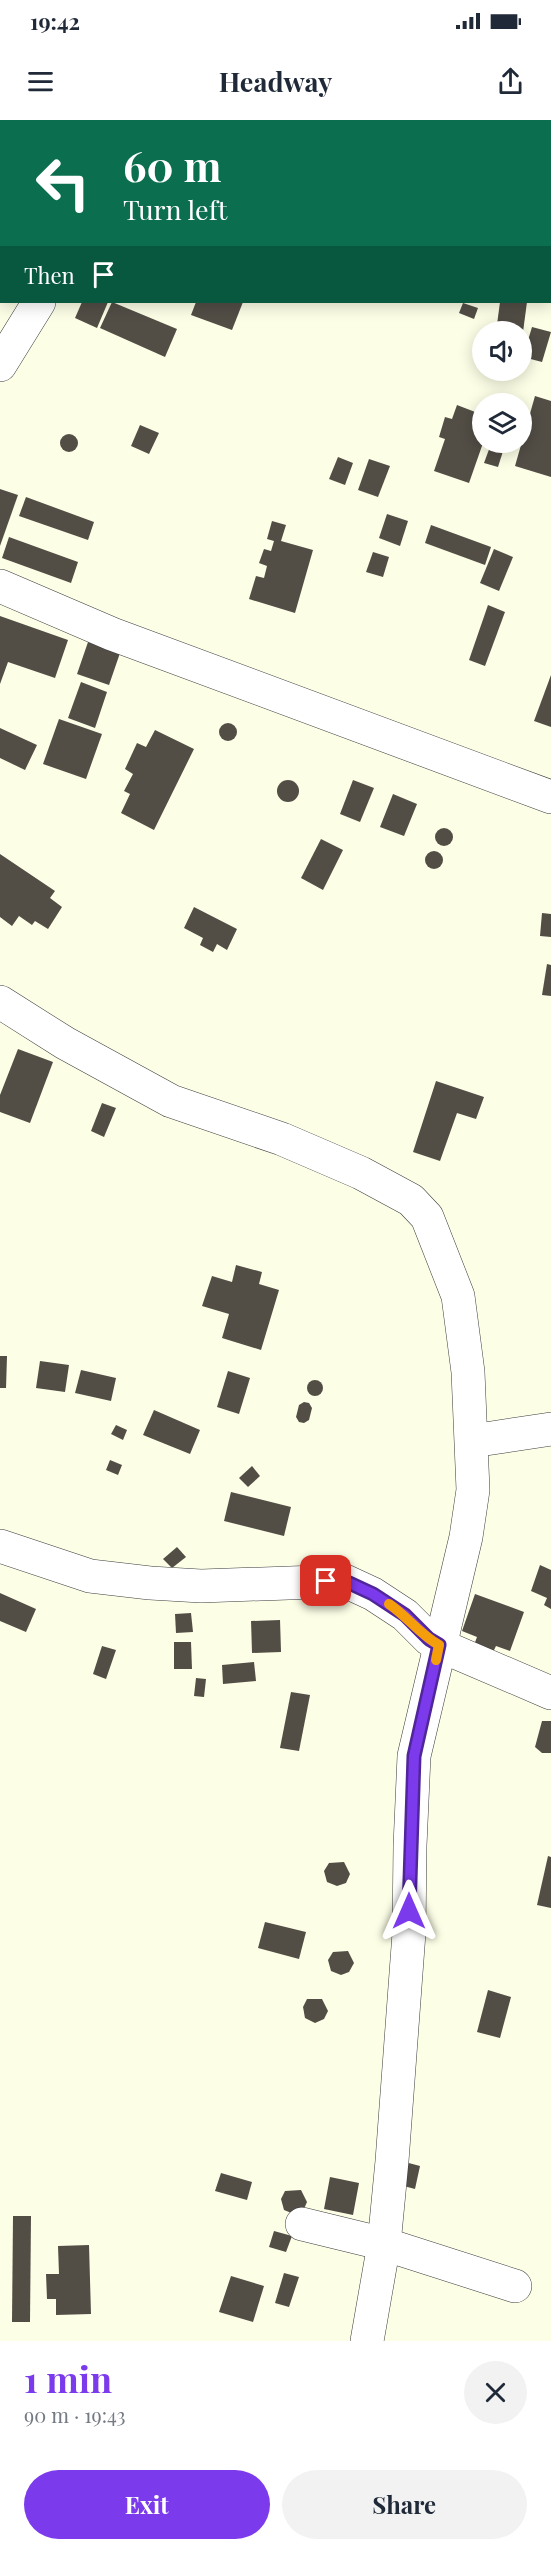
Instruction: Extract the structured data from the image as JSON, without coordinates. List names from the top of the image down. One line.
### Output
{"page":{"status":"19:42","header":"Headway","turn":["60 m","Turn left"],"then":"Then","heading":["1 min","90 m · 19:43"],"buttons":["Exit","Share"]}}
